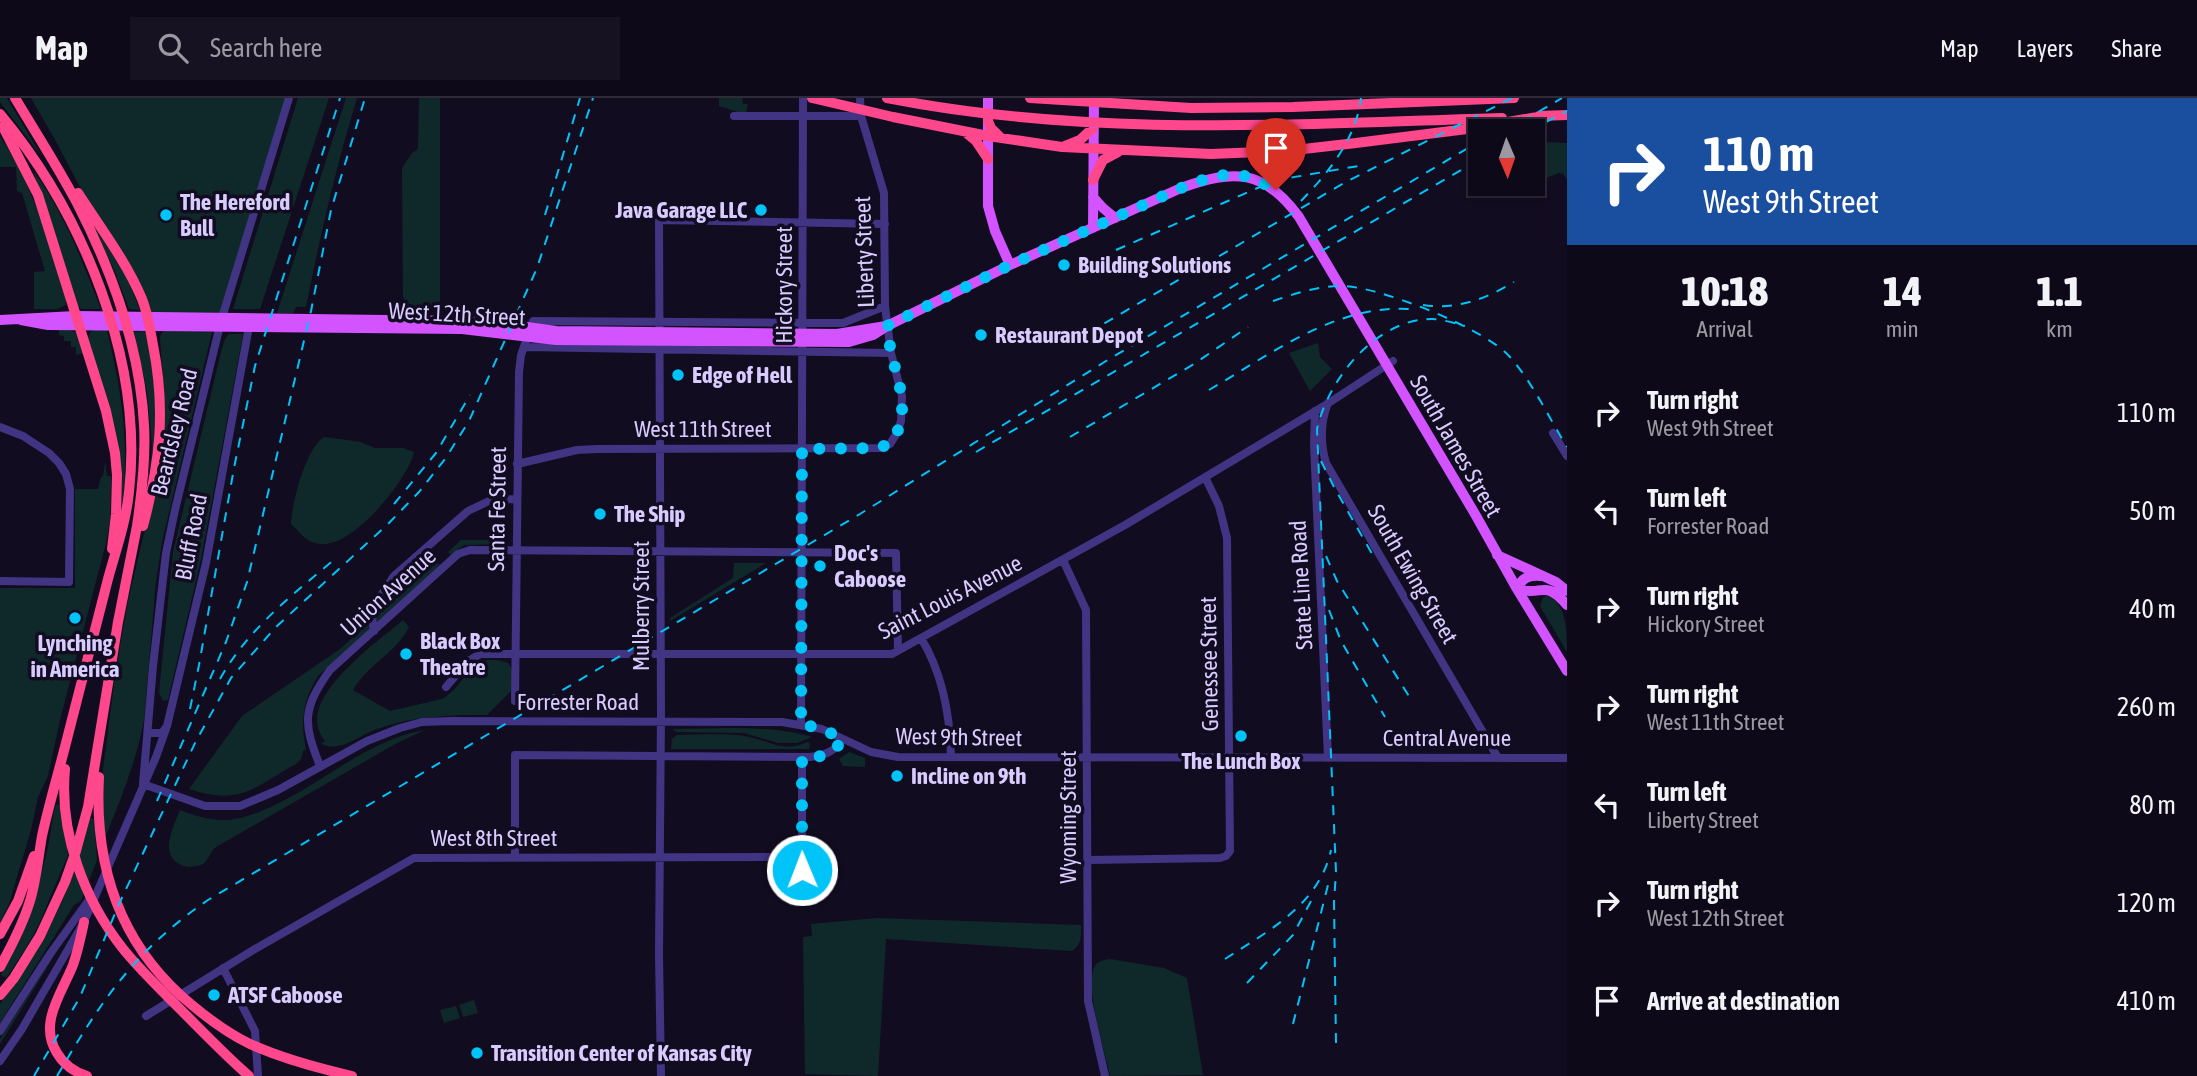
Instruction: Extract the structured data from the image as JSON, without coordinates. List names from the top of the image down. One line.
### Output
{"streets":{"main road":["West 12th Street","South James Street"],"street":["Liberty Street","Hickory Street","West 11th Street","Beardsley Road","Santa Fe Street","Bluff Road","South Ewing Street","State Line Road","Union Avenue","Saint Louis Avenue","Mulberry Street","Genessee Street","Forrester Road","West 9th Street","Central Avenue","Wyoming Street","West 8th Street"]},"crossings":[["Liberty Street","West 12th Street"],["Liberty Street","West 11th Street"],["Hickory Street","West 12th Street"],["Hickory Street","West 11th Street"],["Hickory Street","Union Avenue"],["Hickory Street","Saint Louis Avenue"],["Hickory Street","Mulberry Street"],["Hickory Street","Forrester Road"],["West 12th Street","South James Street"],["West 12th Street","Santa Fe Street"],["West 12th Street","Mulberry Street"],["West 11th Street","Santa Fe Street"],["West 11th Street","Mulberry Street"],["Beardsley Road","Bluff Road"],["Santa Fe Street","Union Avenue"],["Santa Fe Street","Saint Louis Avenue"],["South Ewing Street","Saint Louis Avenue"],["South Ewing Street","Central Avenue"],["State Line Road","Saint Louis Avenue"],["State Line Road","West 9th Street"],["State Line Road","Central Avenue"],["Union Avenue","Saint Louis Avenue"],["Union Avenue","Mulberry Street"],["Union Avenue","Forrester Road"],["Saint Louis Avenue","Mulberry Street"],["Saint Louis Avenue","Genessee Street"],["Saint Louis Avenue","Wyoming Street"],["Mulberry Street","West 8th Street"],["Genessee Street","West 9th Street"],["Genessee Street","Wyoming Street"],["Forrester Road","West 9th Street"],["West 9th Street","Central Avenue"],["West 9th Street","Wyoming Street"]],"places":["Java Garage LLC","The Hereford Bull","Building Solutions","Restaurant Depot","Edge of Hell","The Ship","Doc's Caboose","Lynching in America","Black Box Theatre","The Lunch Box","Incline on 9th","ATSF Caboose","Transition Center of Kansas City"],"north":"bottom","page":{"header":"Map","search":"Search here","nav":["Map","Layers","Share"],"turn":["110 m","West 9th Street"],"eta":["10:18","Arrival","14","min","1.1","km"],"list":[{"name":"Turn right","note":"West 9th Street","value":"110 m"},{"name":"Turn left","note":"Forrester Road","value":"50 m"},{"name":"Turn right","note":"Hickory Street","value":"40 m"},{"name":"Turn right","note":"West 11th Street","value":"260 m"},{"name":"Turn left","note":"Liberty Street","value":"80 m"},{"name":"Turn right","note":"West 12th Street","value":"120 m"},{"name":"Arrive at destination","value":"410 m"}]}}
